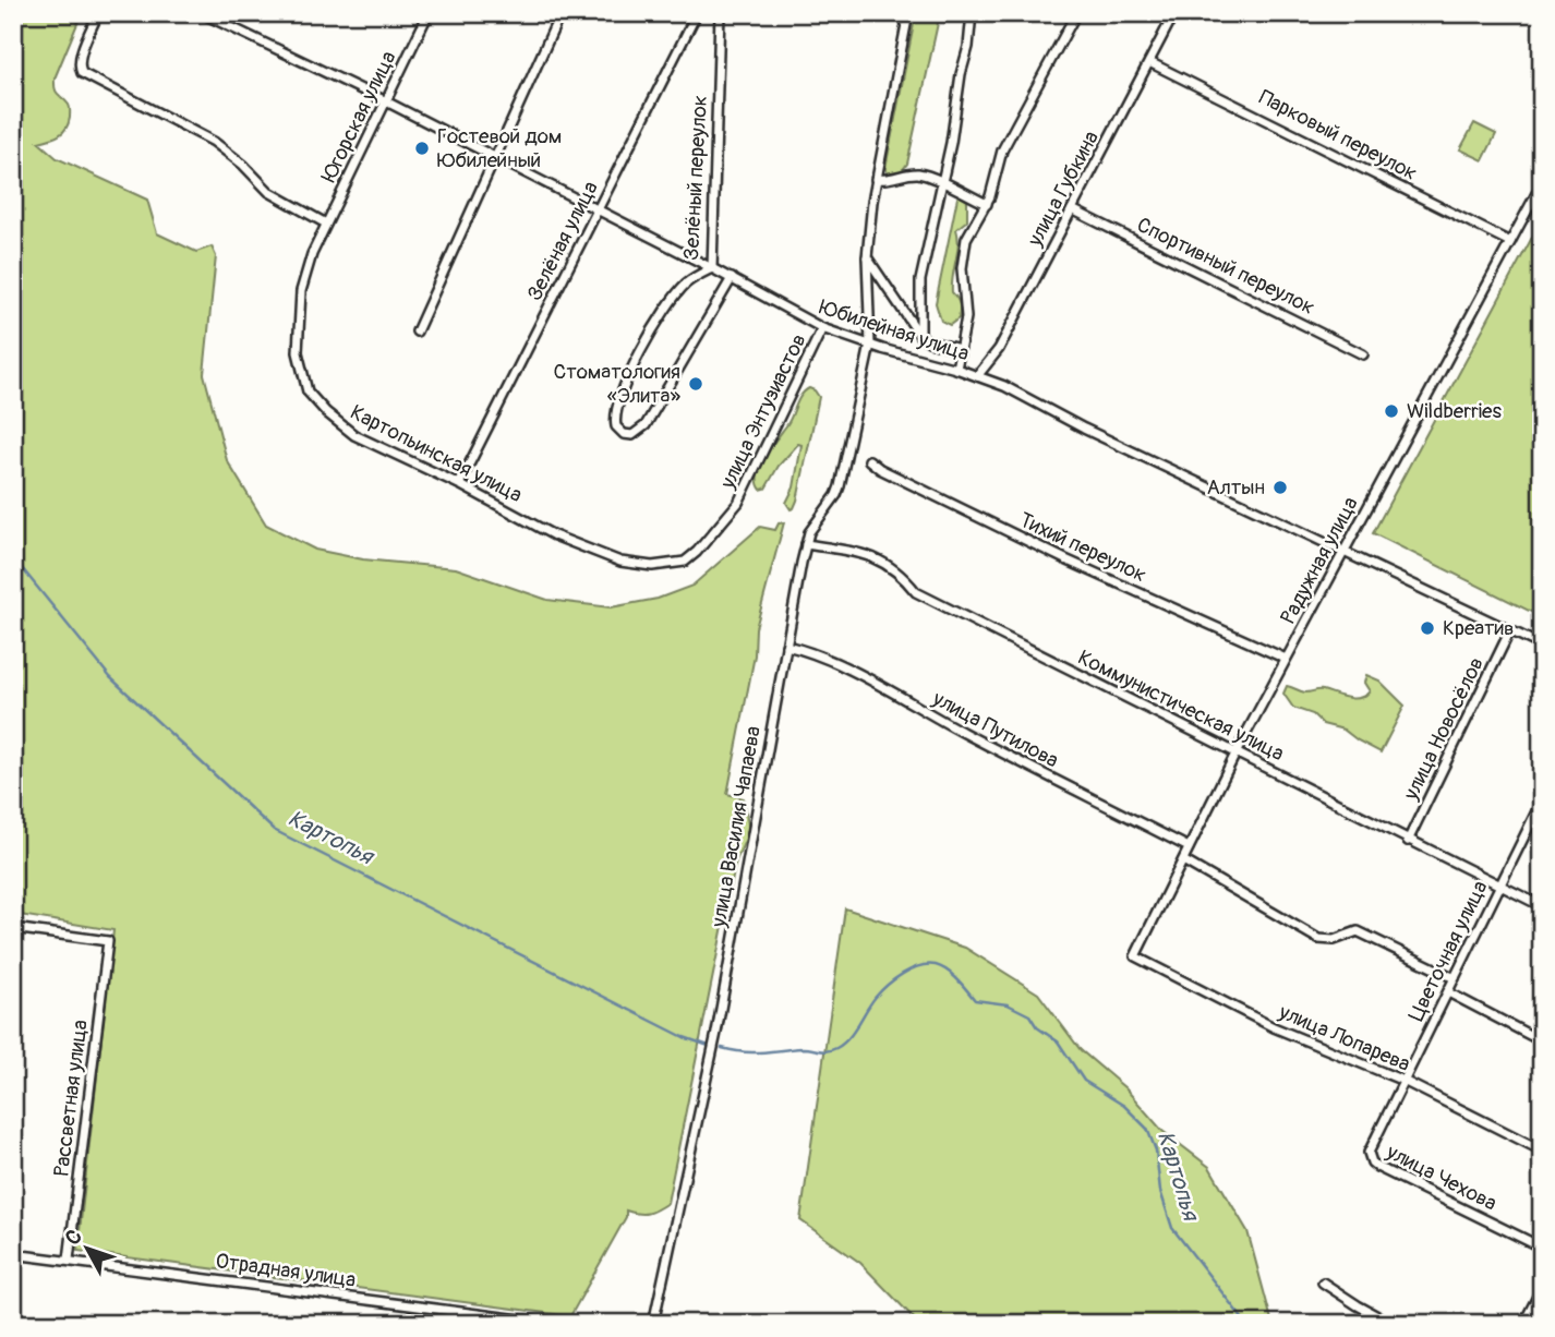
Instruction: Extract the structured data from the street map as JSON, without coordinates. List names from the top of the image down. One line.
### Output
{"streets":{"street":["Югорская улица","Парковый переулок","Зелёный переулок","улица Губкина","Зелёная улица","Спортивный переулок","Юбилейная улица","улица Энтузиастов","Картопьинская улица","Тихий переулок","Радужная улица","Коммунистическая улица","улица Новосёлов","улица Путилова","улица Василия Чапаева","Цветочная улица","улица Лопарева","Рассветная улица","улица Чехова","Отрадная улица"]},"crossings":[["Югорская улица","Юбилейная улица"],["Югорская улица","Картопьинская улица"],["Парковый переулок","улица Губкина"],["Парковый переулок","Радужная улица"],["Зелёный переулок","Юбилейная улица"],["улица Губкина","Спортивный переулок"],["улица Губкина","Юбилейная улица"],["Зелёная улица","Юбилейная улица"],["Зелёная улица","Картопьинская улица"],["Юбилейная улица","улица Энтузиастов"],["Юбилейная улица","Радужная улица"],["Юбилейная улица","улица Новосёлов"],["Юбилейная улица","улица Василия Чапаева"],["улица Энтузиастов","Картопьинская улица"],["Тихий переулок","Радужная улица"],["Радужная улица","Коммунистическая улица"],["Радужная улица","улица Путилова"],["Радужная улица","улица Лопарева"],["Коммунистическая улица","улица Новосёлов"],["Коммунистическая улица","улица Василия Чапаева"],["Коммунистическая улица","Цветочная улица"],["улица Путилова","улица Василия Чапаева"],["Цветочная улица","улица Лопарева"],["Цветочная улица","улица Чехова"],["Рассветная улица","Отрадная улица"]],"water":["Картопья"],"places":["Гостевой дом Юбилейный","Стоматология «Элита»","Wildberries","Алтын","Креатив"],"north":"top left"}
